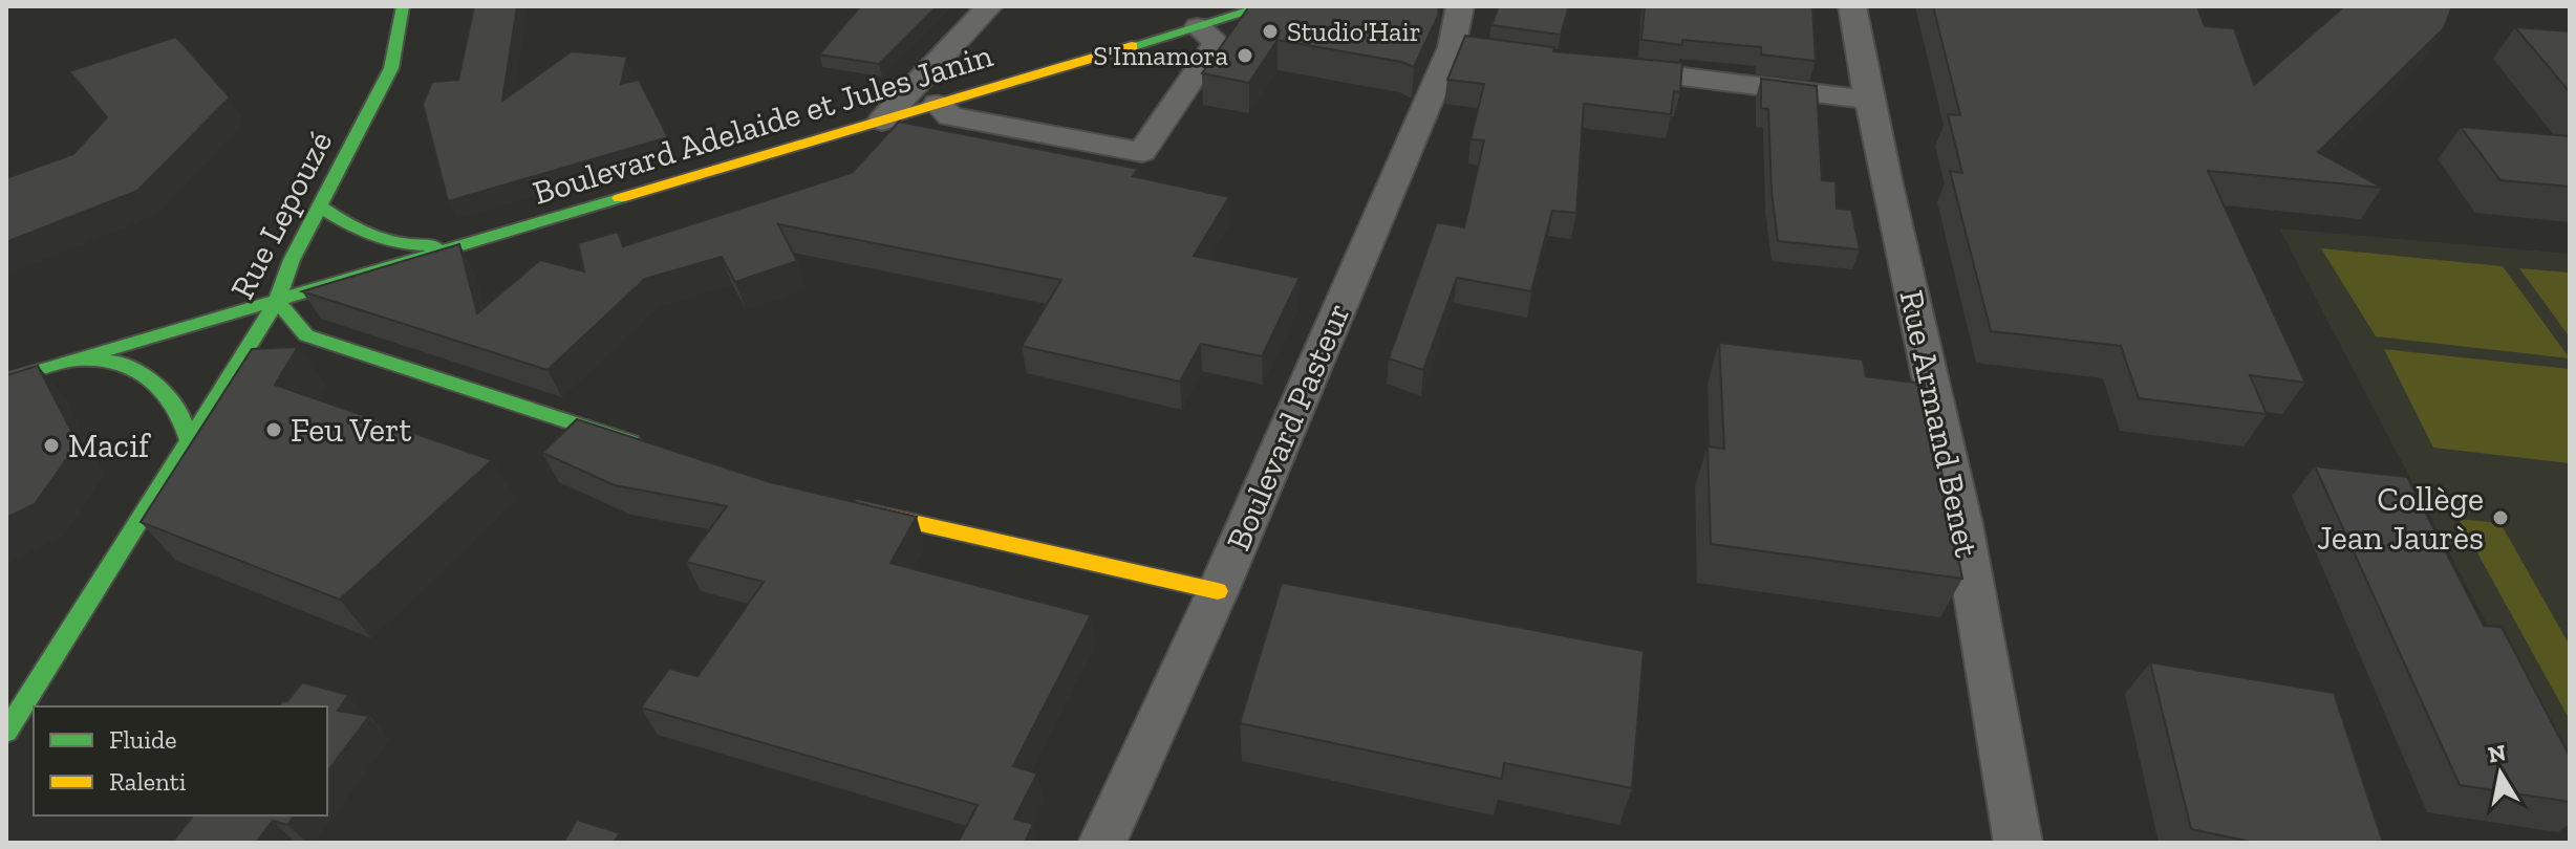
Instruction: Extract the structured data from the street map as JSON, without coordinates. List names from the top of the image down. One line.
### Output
{"streets":{"street":["Boulevard Adelaide et Jules Janin","Rue Lepouzé","Rue Armand Benet","Boulevard Pasteur"]},"crossings":[["Boulevard Adelaide et Jules Janin","Rue Lepouzé"]],"places":["Studio'Hair","S'Innamora","Feu Vert","Macif","Collège Jean Jaurès"],"legend":["Fluide","Ralenti"],"north":"top"}
